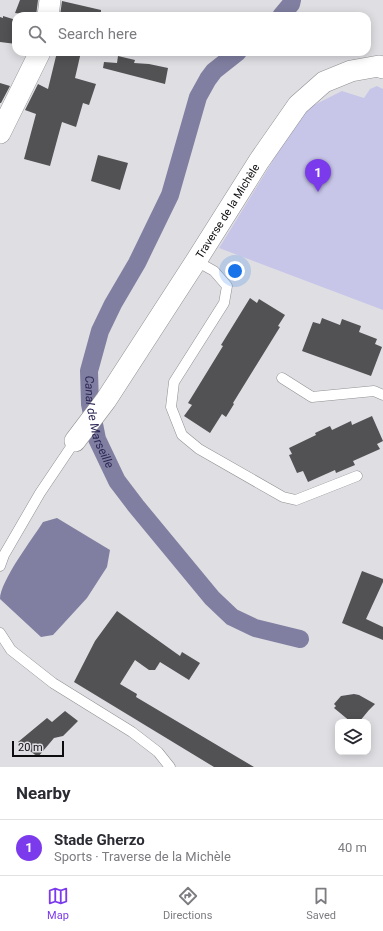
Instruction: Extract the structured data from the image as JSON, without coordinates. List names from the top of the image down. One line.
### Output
{"streets":{"street":["Traverse de la Michèle"]},"water":["Canal de Marseille"],"scale_bar":"20 m","page":{"search":"Search here","pins":"1","scale":"20 m","heading":"Nearby","list":[{"mark":"1","name":"Stade Gherzo","note":"Sports · Traverse de la Michèle","value":"40 m"}],"nav":["Map","Directions","Saved"]}}
